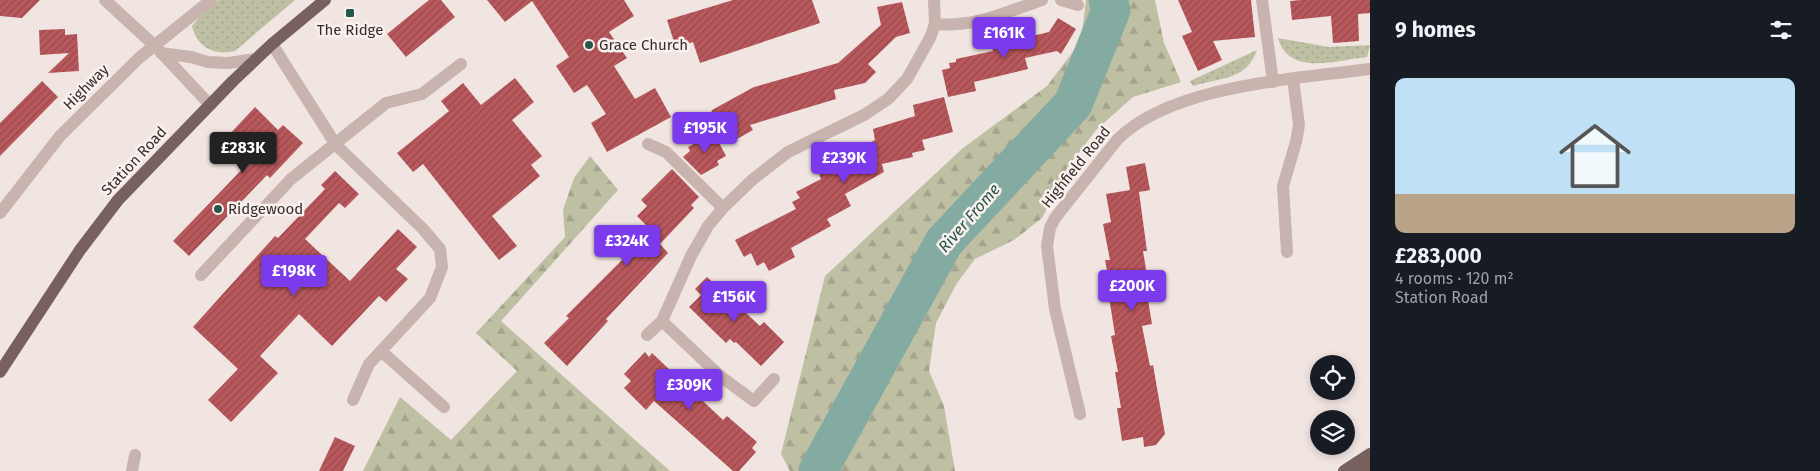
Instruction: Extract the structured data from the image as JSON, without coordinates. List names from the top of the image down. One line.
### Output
{"streets":{"main road":["Station Road"],"street":["Highway","Highfield Road"]},"water":["River Frome"],"places":{"transit":["The Ridge"],"other":["Grace Church","Ridgewood"]},"page":{"heading":"9 homes","price":["£161K","£195K","£283K","£239K","£324K","£198K","£200K","£156K","£309K"],"list":[{"name":"£283,000","note":"4 rooms · 120 m² · Station Road"}]}}
